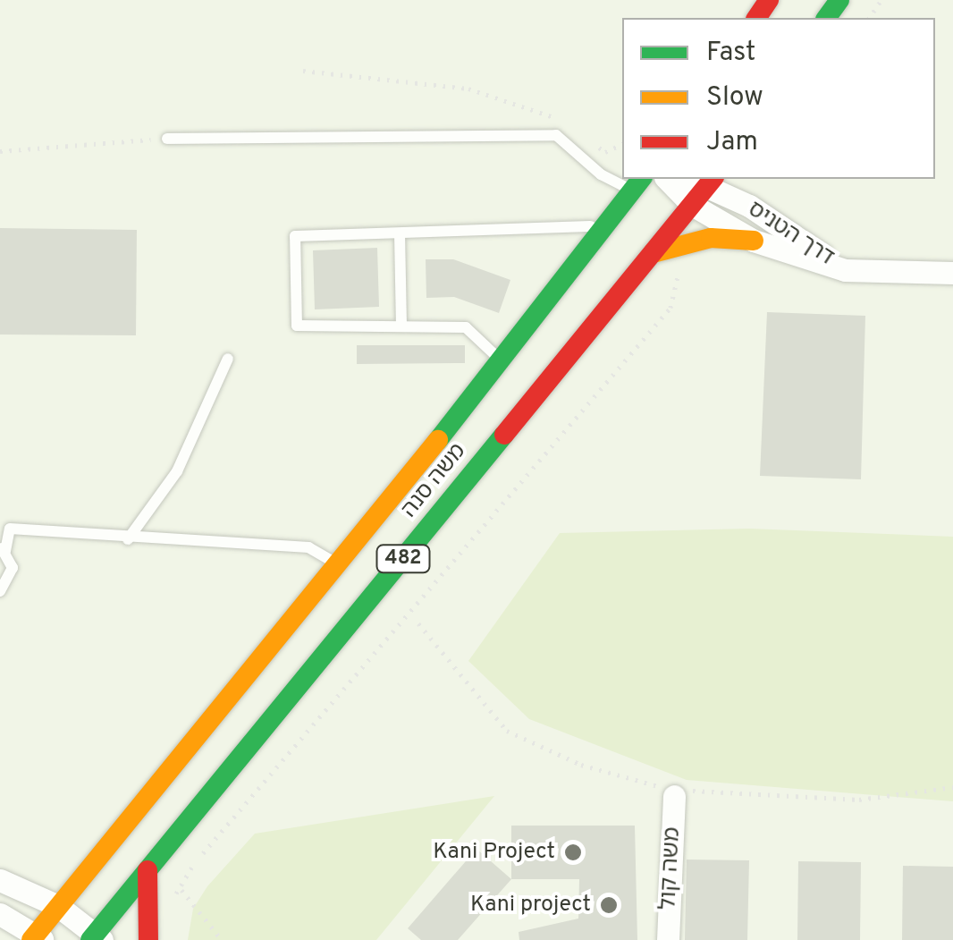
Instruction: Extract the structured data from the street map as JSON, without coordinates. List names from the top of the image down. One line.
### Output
{"streets":{"main road":["משה סנה","482"],"street":["דרך הטניס","משה קול"]},"crossings":[["דרך הטניס","משה סנה"]],"places":["Kani Project","Kani project"],"legend":["Fast","Slow","Jam"]}
